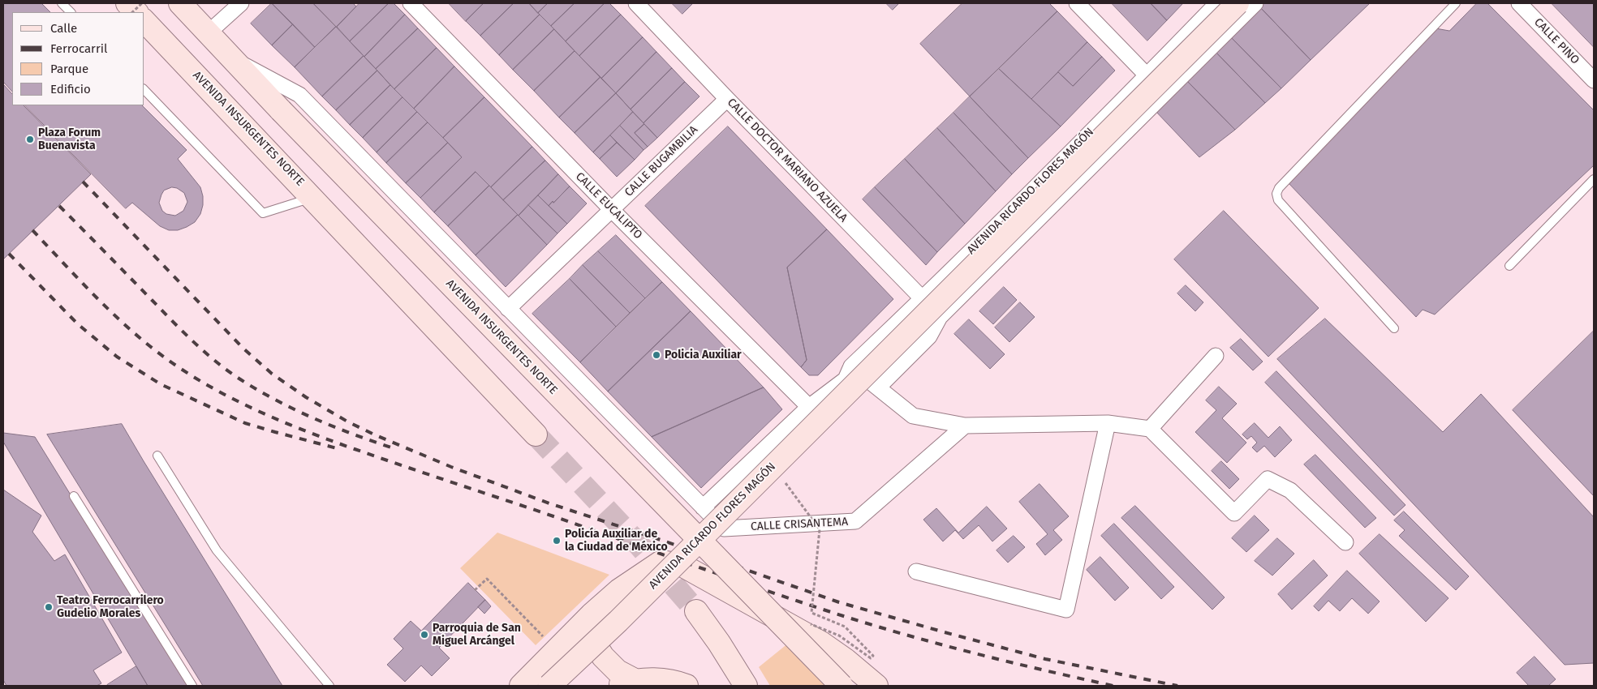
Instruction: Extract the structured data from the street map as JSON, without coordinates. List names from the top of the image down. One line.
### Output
{"streets":{"main road":["AVENIDA INSURGENTES NORTE","AVENIDA RICARDO FLORES MAGÓN"],"street":["CALLE PINO","CALLE DOCTOR MARIANO AZUELA","CALLE BUGAMBILIA","CALLE EUCALIPTO","CALLE CRISANTEMA"]},"crossings":[["AVENIDA INSURGENTES NORTE","CALLE BUGAMBILIA"],["AVENIDA INSURGENTES NORTE","AVENIDA RICARDO FLORES MAGÓN"],["AVENIDA INSURGENTES NORTE","CALLE CRISANTEMA"],["CALLE DOCTOR MARIANO AZUELA","CALLE BUGAMBILIA"],["CALLE DOCTOR MARIANO AZUELA","AVENIDA RICARDO FLORES MAGÓN"],["CALLE BUGAMBILIA","CALLE EUCALIPTO"],["AVENIDA RICARDO FLORES MAGÓN","CALLE EUCALIPTO"],["AVENIDA RICARDO FLORES MAGÓN","CALLE CRISANTEMA"]],"places":["Plaza Forum Buenavista","Policia Auxiliar","Policía Auxiliar de la Ciudad de México","Teatro Ferrocarrilero Gudelio Morales","Parroquia de San Miguel Arcángel"],"legend":["Calle","Ferrocarril","Parque","Edificio"]}
